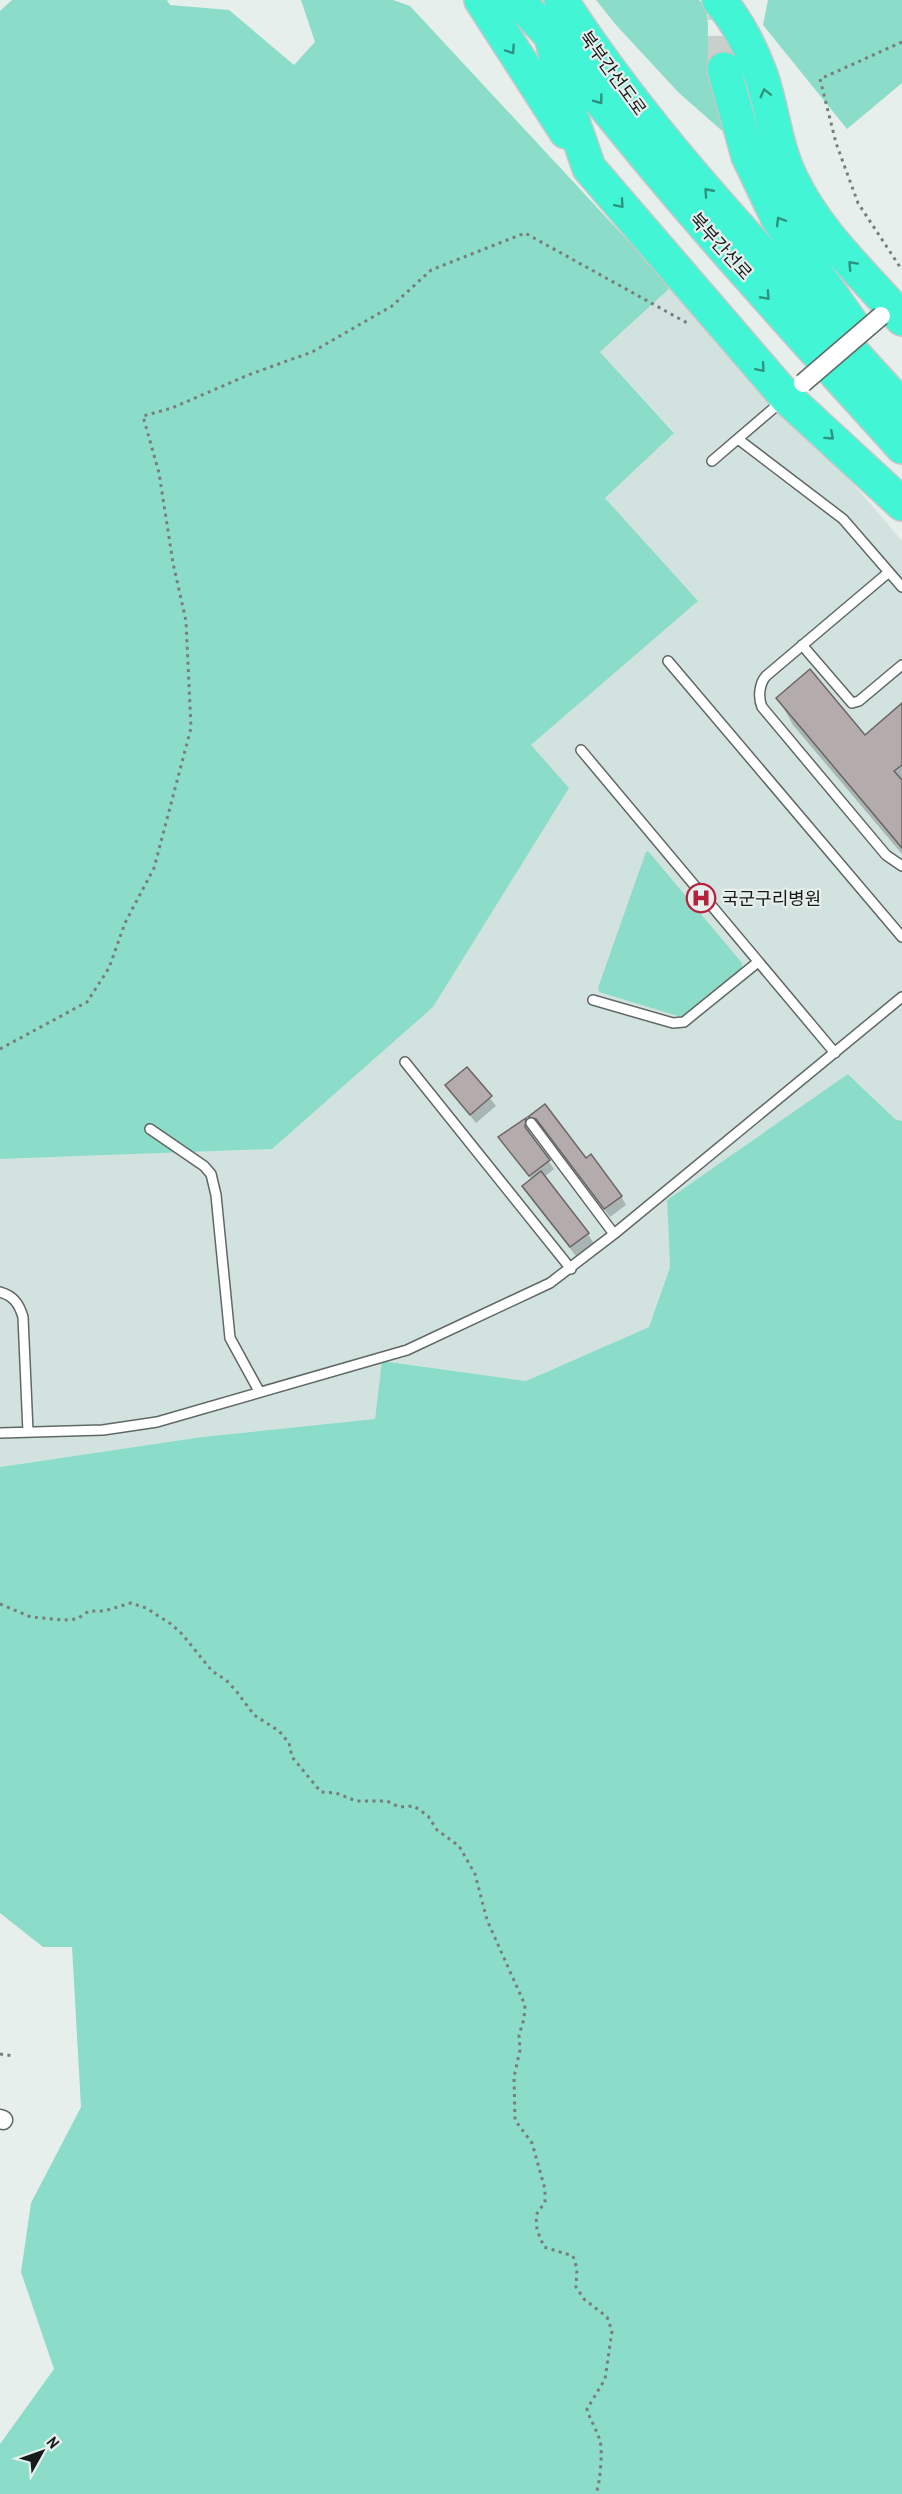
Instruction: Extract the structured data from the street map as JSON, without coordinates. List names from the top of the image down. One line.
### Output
{"streets":{"highway":["북부간선도로","북부간선로"]},"crossings":[["북부간선도로","북부간선로"]],"places":{"hospital":["국군구리병원"]},"north":"top right"}
